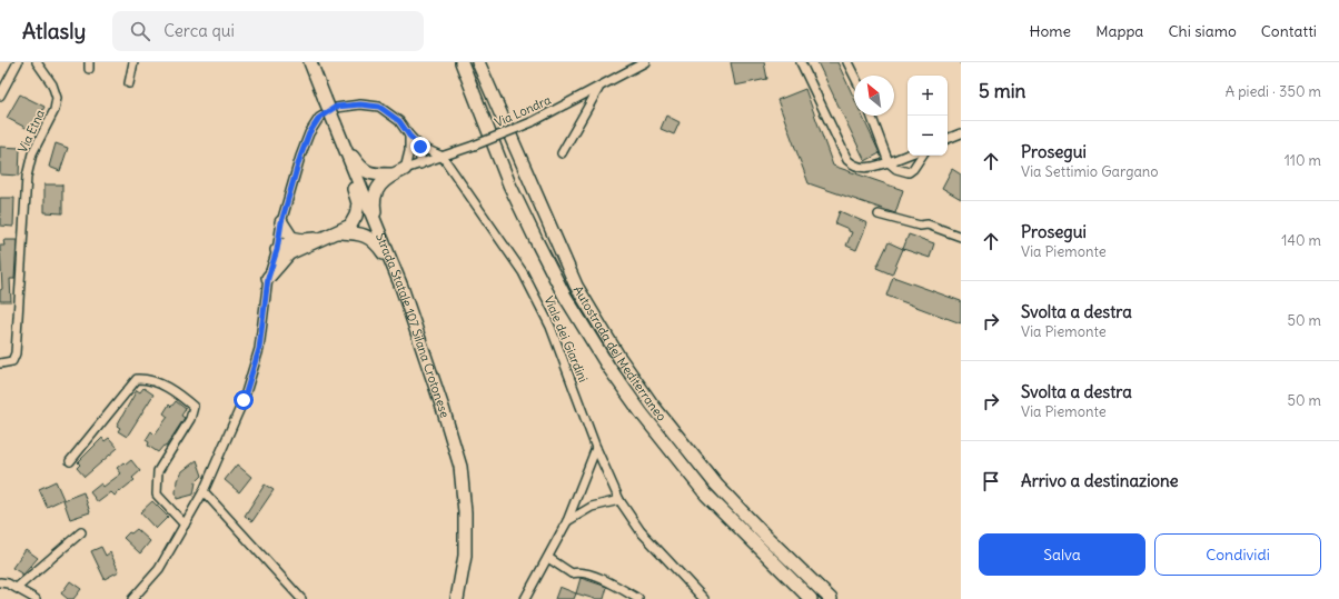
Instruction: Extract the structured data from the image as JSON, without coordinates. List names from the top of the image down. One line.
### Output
{"streets":{"highway":["Strada Statale 107 Silana Crotonese","Autostrada del Mediterraneo"],"street":["Via Londra","Via Etna","Viale dei Giardini"]},"crossings":[["Via Londra","Viale dei Giardini"]],"north":"top left","page":{"header":"Atlasly","search":"Cerca qui","nav":["Home","Mappa","Chi siamo","Contatti"],"heading":["5 min","A piedi · 350 m"],"map_buttons":["+","−"],"list":[["Prosegui","Via Settimio Gargano","110 m"],["Prosegui","Via Piemonte","140 m"],["Svolta a destra","Via Piemonte","50 m"],["Svolta a destra","Via Piemonte","50 m"],"Arrivo a destinazione"],"buttons":["Salva","Condividi"]}}
